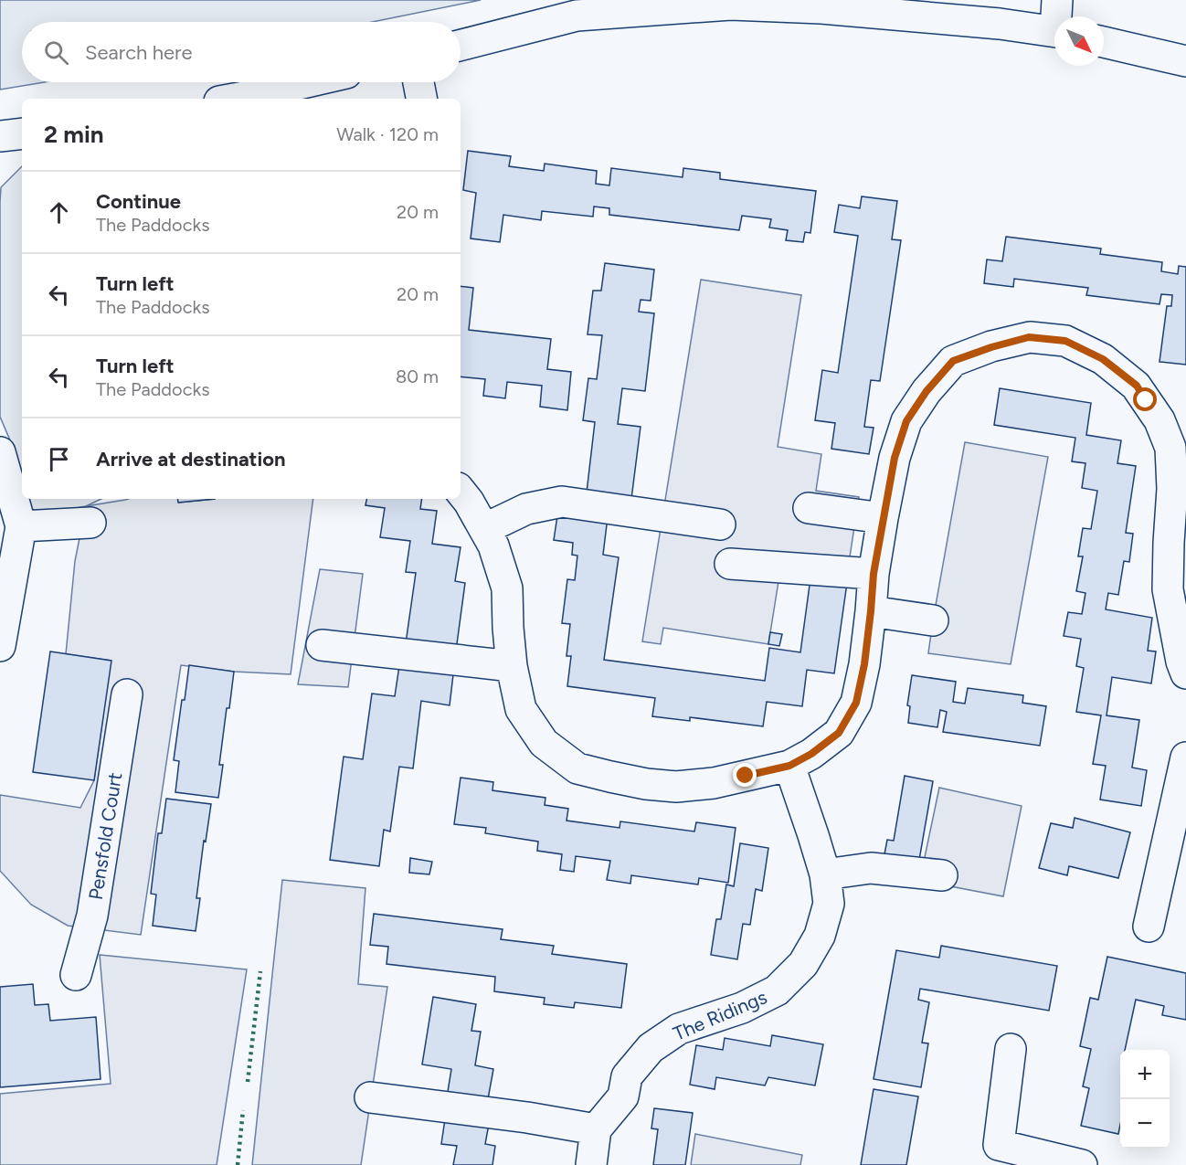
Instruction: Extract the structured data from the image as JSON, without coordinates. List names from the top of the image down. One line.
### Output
{"streets":{"street":["Pensfold Court","The Ridings"]},"north":"bottom right","page":{"search":"Search here","heading":["2 min","Walk · 120 m"],"list":[["Continue","The Paddocks","20 m"],["Turn left","The Paddocks","20 m"],["Turn left","The Paddocks","80 m"],"Arrive at destination"],"map_buttons":["+","−"]}}
